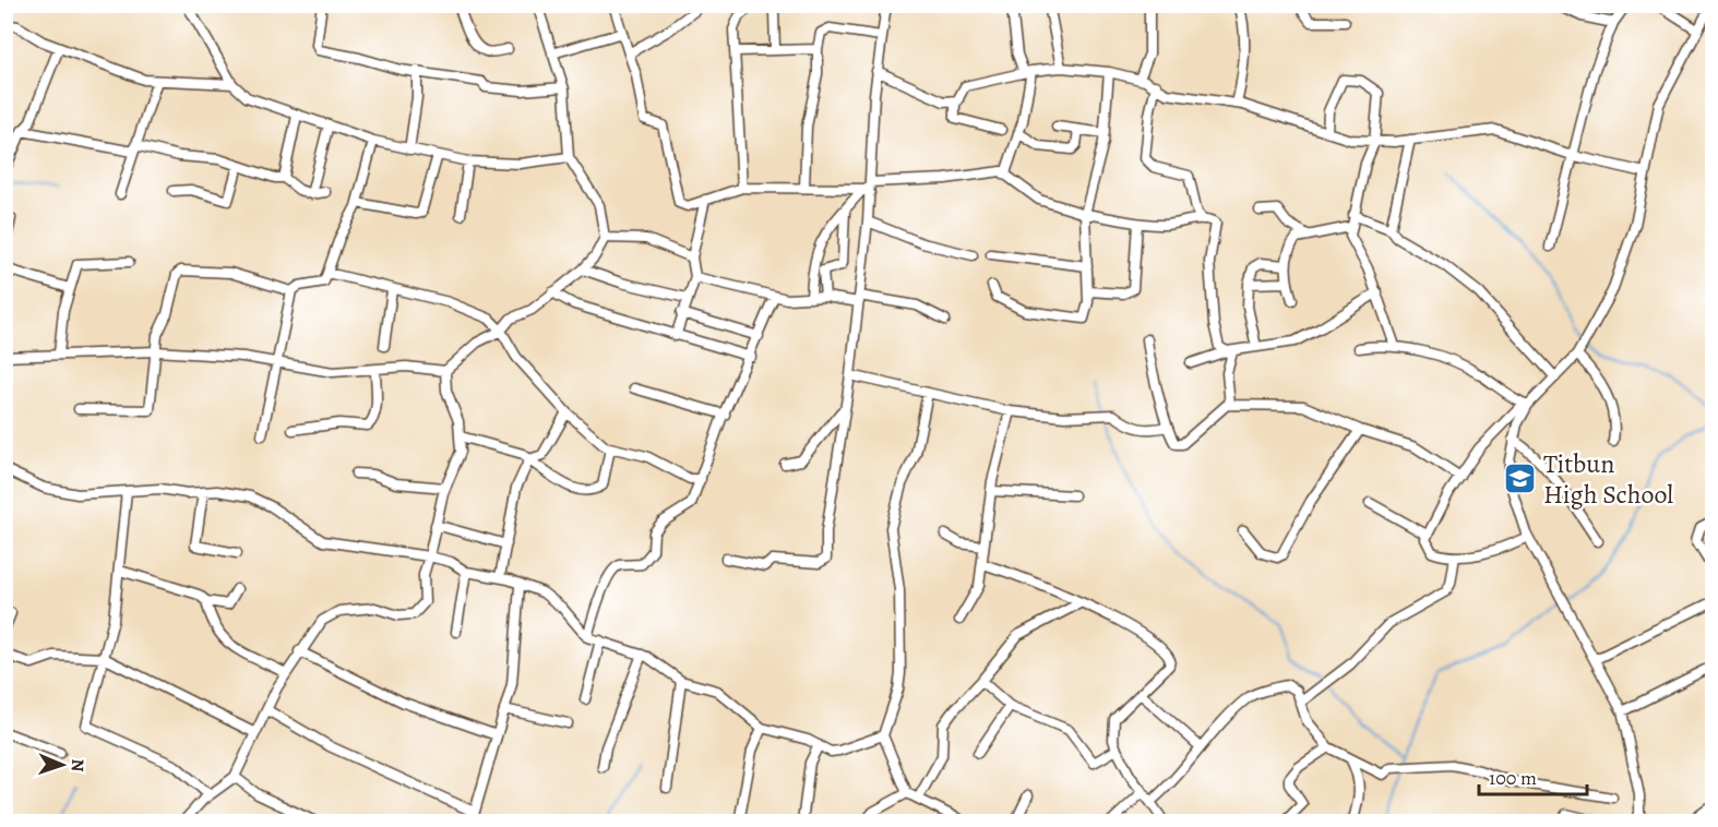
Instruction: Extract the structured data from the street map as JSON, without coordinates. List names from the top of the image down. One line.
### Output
{"places":{"school or university":["Titbun High School"]},"scale_bar":"100 m","north":"right"}
